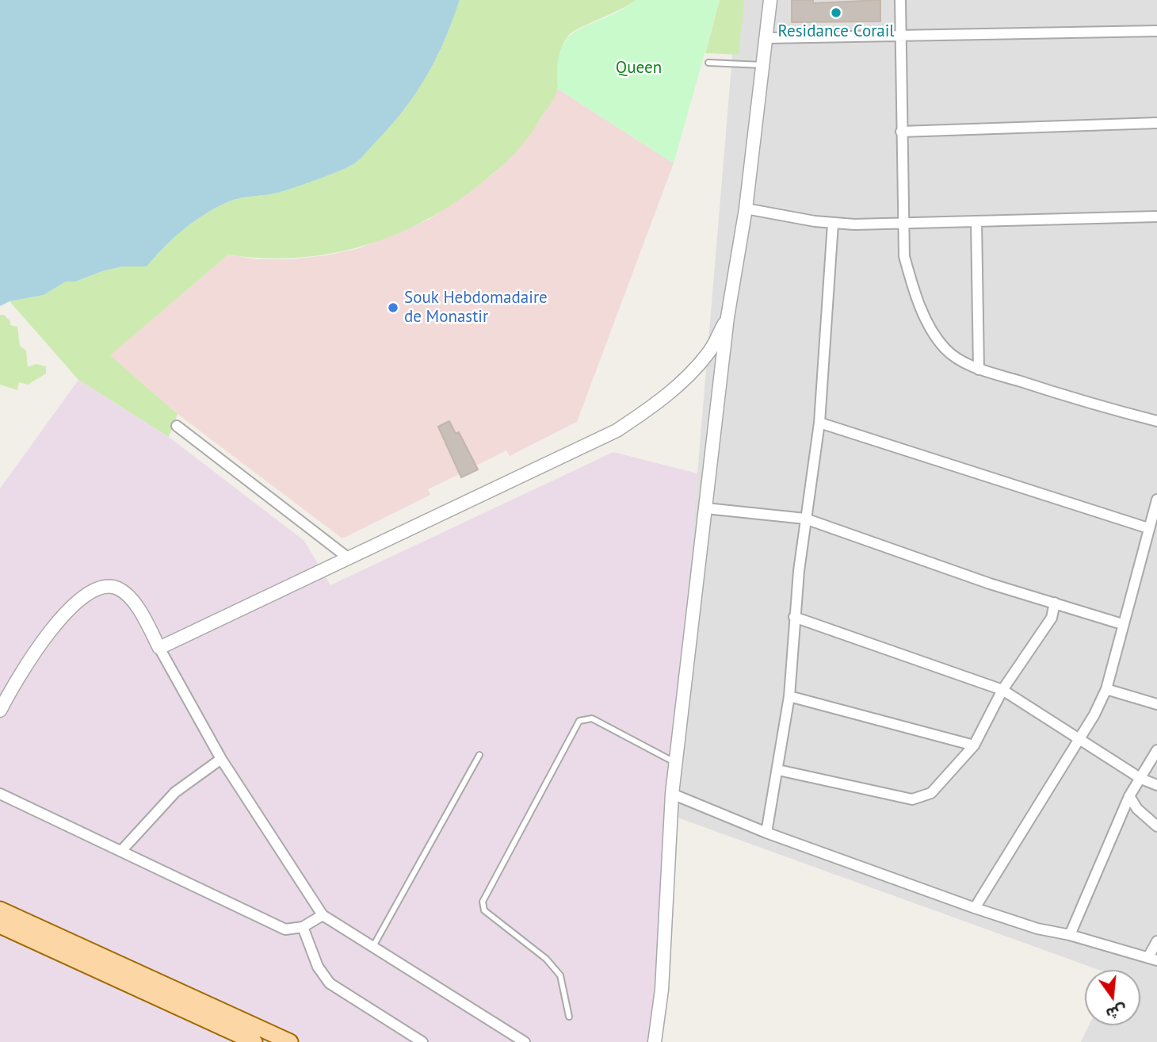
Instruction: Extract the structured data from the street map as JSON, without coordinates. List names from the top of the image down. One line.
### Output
{"parks":["Queen"],"places":["Residance Corail","Souk Hebdomadaire de Monastir"],"north":"bottom"}
